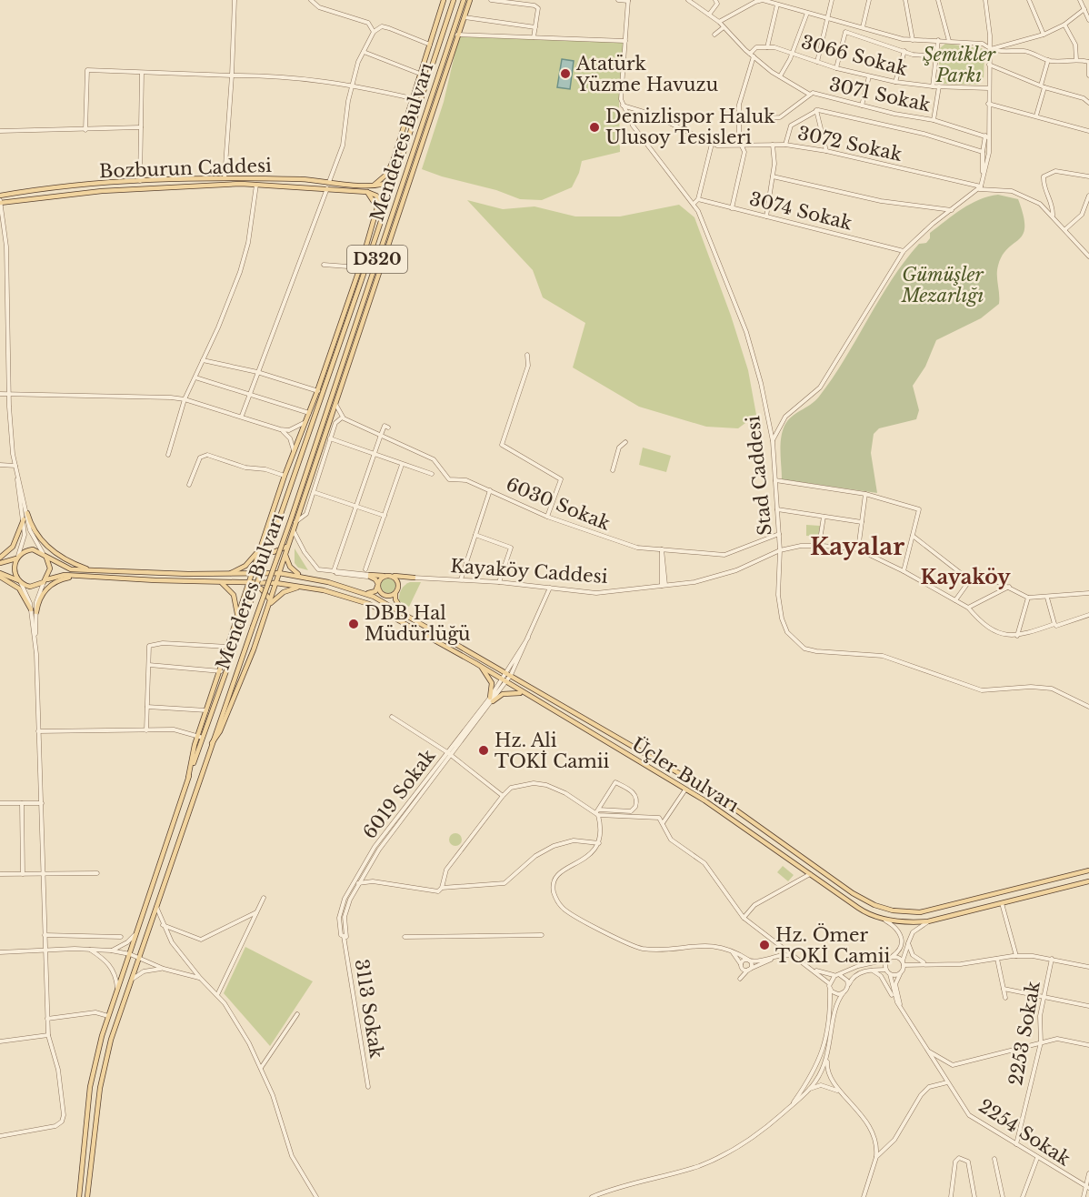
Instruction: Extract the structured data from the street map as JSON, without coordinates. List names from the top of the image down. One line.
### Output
{"streets":{"main road":["Menderes Bulvarı","Bozburun Caddesi","D320","Üçler Bulvarı"],"street":["3066 Sokak","3071 Sokak","3072 Sokak","3074 Sokak","Stad Caddesi","6030 Sokak","Kayaköy Caddesi","6019 Sokak","3113 Sokak","2253 Sokak","2254 Sokak"]},"crossings":[["3072 Sokak","Stad Caddesi"],["Stad Caddesi","6030 Sokak"],["Stad Caddesi","Kayaköy Caddesi"],["Kayaköy Caddesi","6019 Sokak"],["Üçler Bulvarı","6019 Sokak"],["6019 Sokak","3113 Sokak"],["2253 Sokak","2254 Sokak"]],"districts":["Kayalar","Kayaköy"],"parks":["Şemikler Parkı","Gümüşler Mezarlığı"],"places":["Atatürk Yüzme Havuzu","Denizlispor Haluk Ulusoy Tesisleri","DBB Hal Müdürlüğü","Hz. Ali TOKİ Camii","Hz. Ömer TOKİ Camii"]}
